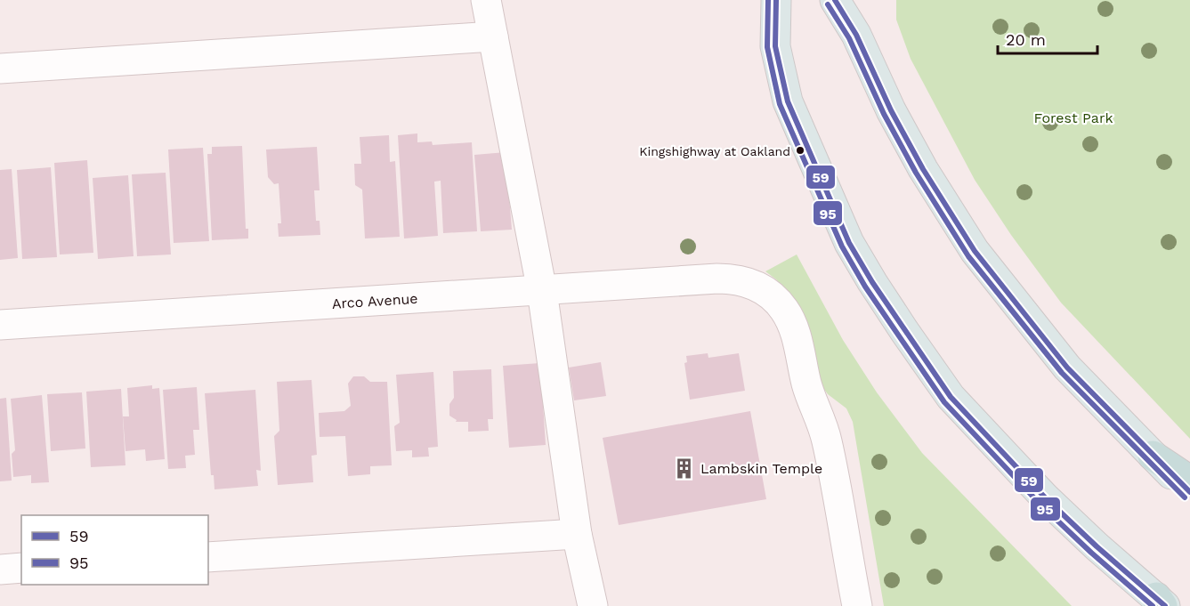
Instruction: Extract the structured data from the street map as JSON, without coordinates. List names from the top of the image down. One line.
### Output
{"streets":{"street":["Arco Avenue"]},"parks":["Forest Park"],"places":{"other":["Kingshighway at Oakland"],"building":["Lambskin Temple"]},"lines":["transit line 59","transit line 95"],"legend":["59","95"],"scale_bar":"20 m"}
